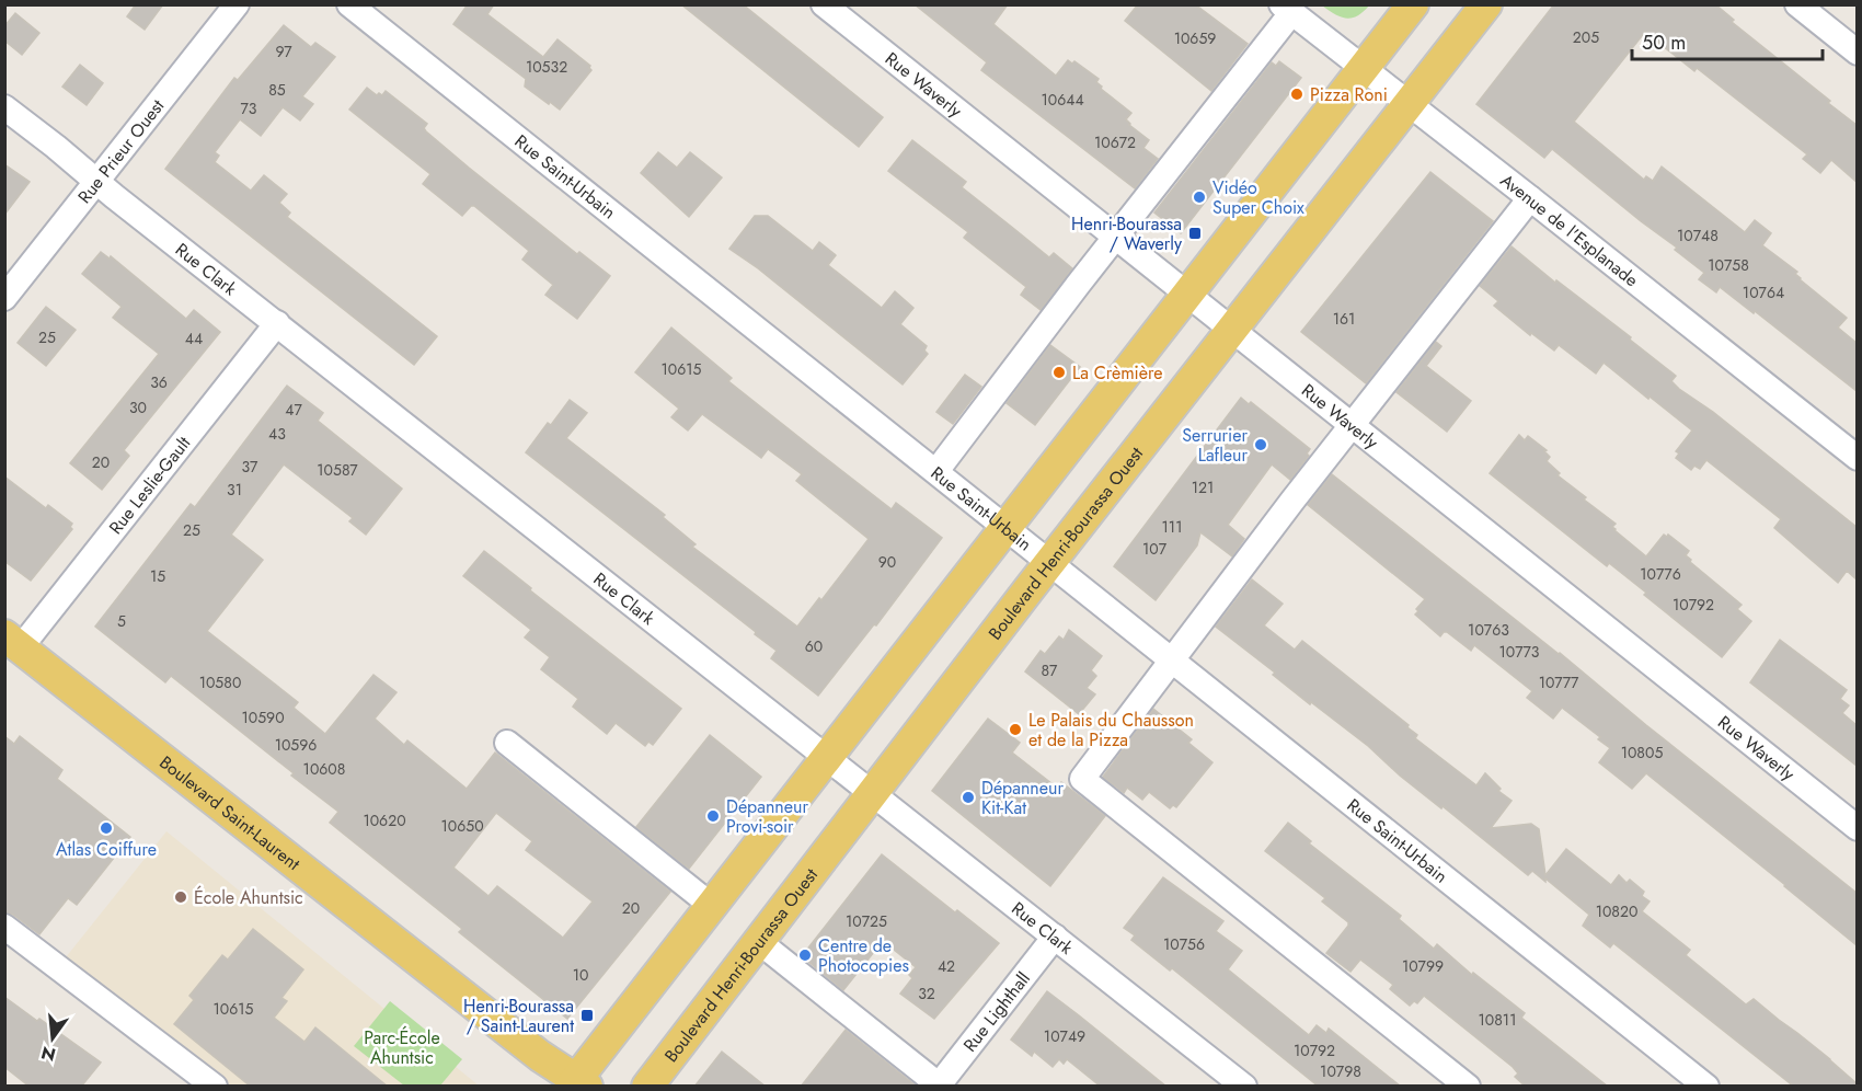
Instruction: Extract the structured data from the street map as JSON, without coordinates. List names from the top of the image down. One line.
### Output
{"streets":{"main road":["Boulevard Henri-Bourassa Ouest","Boulevard Saint-Laurent"],"street":["Rue Waverly","Rue Prieur Ouest","Rue Saint-Urbain","Avenue de l'Esplanade","Rue Clark","Rue Leslie-Gault","Rue Lighthall"]},"crossings":[["Rue Waverly","Boulevard Henri-Bourassa Ouest"],["Rue Prieur Ouest","Rue Clark"],["Rue Saint-Urbain","Boulevard Henri-Bourassa Ouest"],["Avenue de l'Esplanade","Boulevard Henri-Bourassa Ouest"],["Rue Clark","Rue Leslie-Gault"],["Rue Clark","Boulevard Henri-Bourassa Ouest"],["Rue Clark","Rue Lighthall"],["Rue Leslie-Gault","Boulevard Saint-Laurent"]],"parks":["Parc-École Ahuntsic"],"places":{"other":["Pizza Roni","Vidéo Super Choix","La Crèmière","Serrurier Lafleur","Le Palais du Chausson et de la Pizza","Dépanneur Kit-Kat","Dépanneur Provi-soir","Atlas Coiffure","École Ahuntsic","Centre de Photocopies"],"transit":["Henri-Bourassa / Waverly","Henri-Bourassa / Saint-Laurent"]},"house_numbers":["205","10659","97","10532","85","10644","73","10672","10748","10758","10764","161","25","44","10615","36","30","47","43","20","37","10587","121","31","111","25","107","90","10776","15","10792","5","10763","60","10773","87","10580","10777","10590","10596","10805","10608","10620","10650","20","10820","10725","10756","42","10799","10","32","10615","10811","10749","10792","10798"],"scale_bar":"50 m","north":"bottom"}
